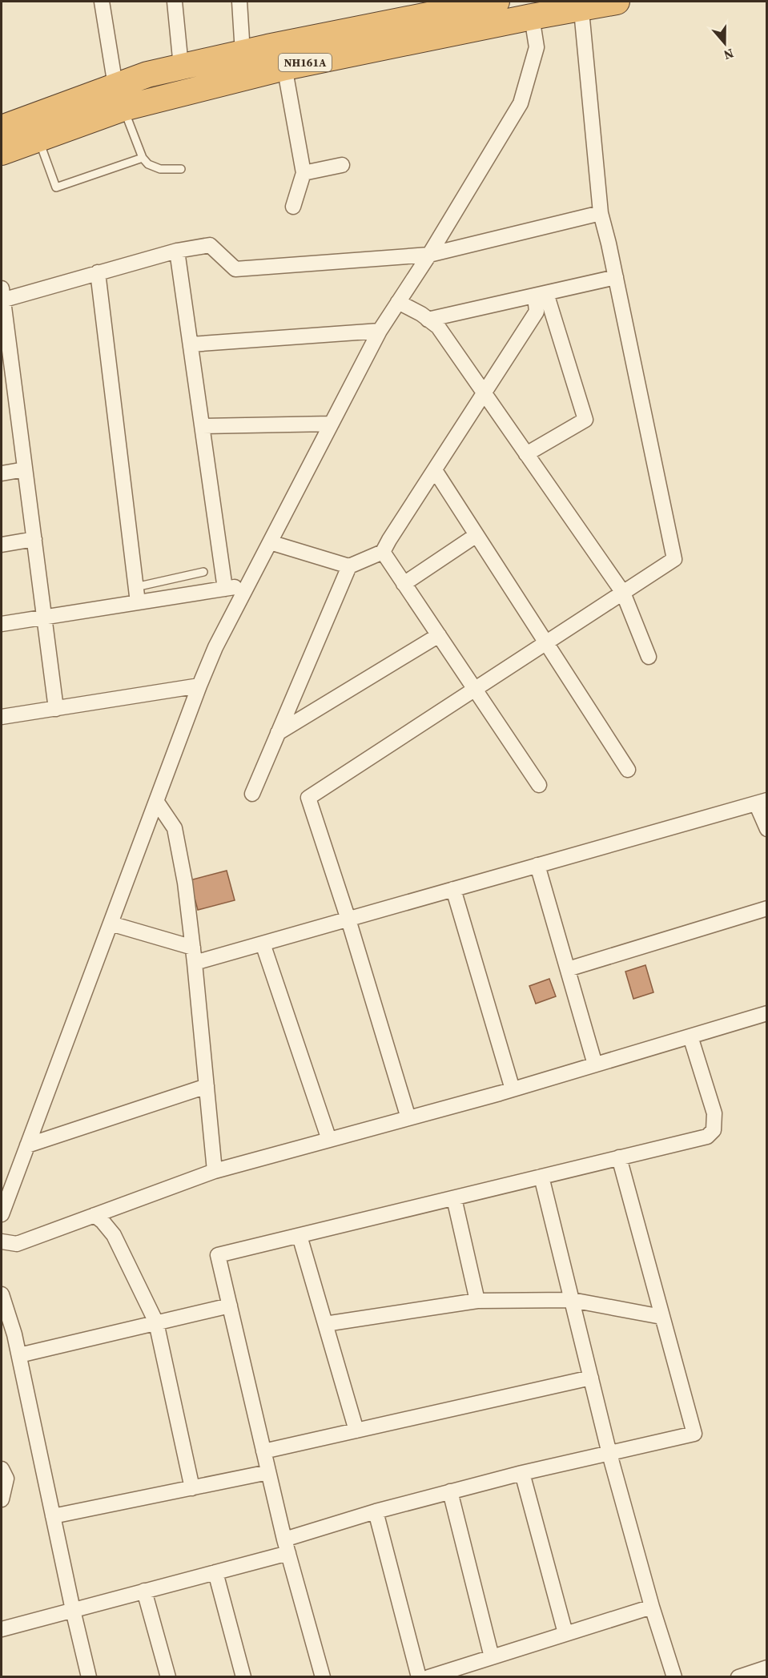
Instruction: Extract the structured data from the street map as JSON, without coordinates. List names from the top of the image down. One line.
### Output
{"streets":{"highway":["NH161A"]},"north":"bottom"}
